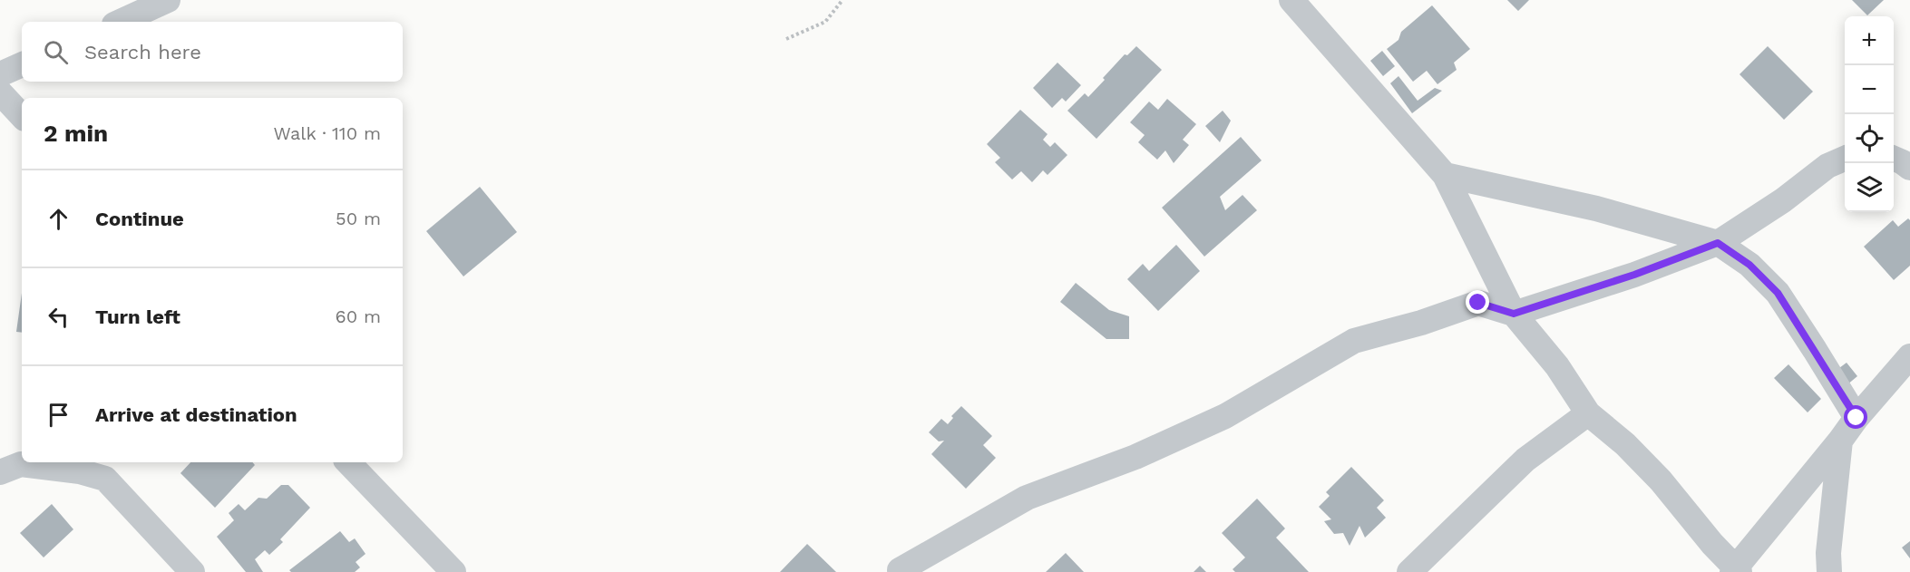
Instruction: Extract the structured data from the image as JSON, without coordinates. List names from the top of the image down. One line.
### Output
{"page":{"map_buttons":["+","−"],"search":"Search here","heading":["2 min","Walk · 110 m"],"list":[["Continue","50 m"],["Turn left","60 m"],"Arrive at destination"]}}
